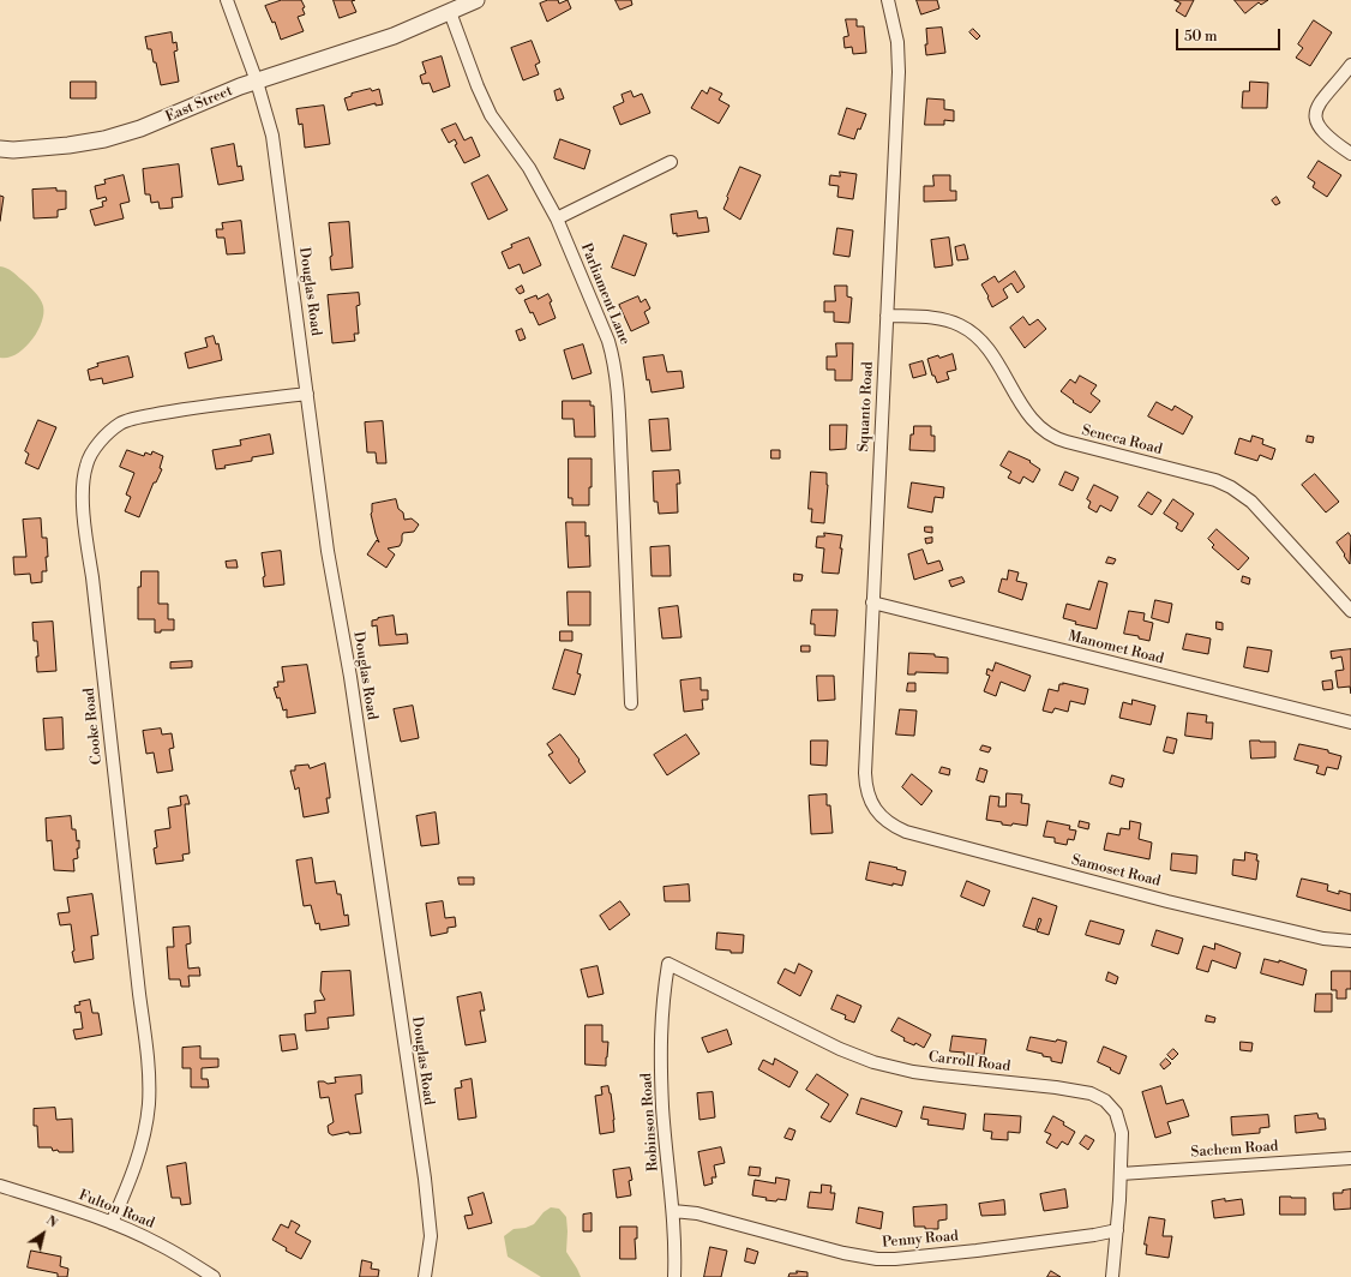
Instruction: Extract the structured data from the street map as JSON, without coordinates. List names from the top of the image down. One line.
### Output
{"streets":{"street":["East Street","Douglas Road","Parliament Lane","Squanto Road","Seneca Road","Manomet Road","Cooke Road","Samoset Road","Carroll Road","Robinson Road","Sachem Road","Fulton Road","Penny Road"]},"crossings":[["East Street","Douglas Road"],["East Street","Parliament Lane"],["Douglas Road","Cooke Road"],["Squanto Road","Seneca Road"],["Squanto Road","Manomet Road"],["Squanto Road","Samoset Road"],["Cooke Road","Fulton Road"],["Carroll Road","Robinson Road"],["Carroll Road","Sachem Road"],["Carroll Road","Penny Road"],["Robinson Road","Penny Road"]],"scale_bar":"50 m","north":"top right"}
